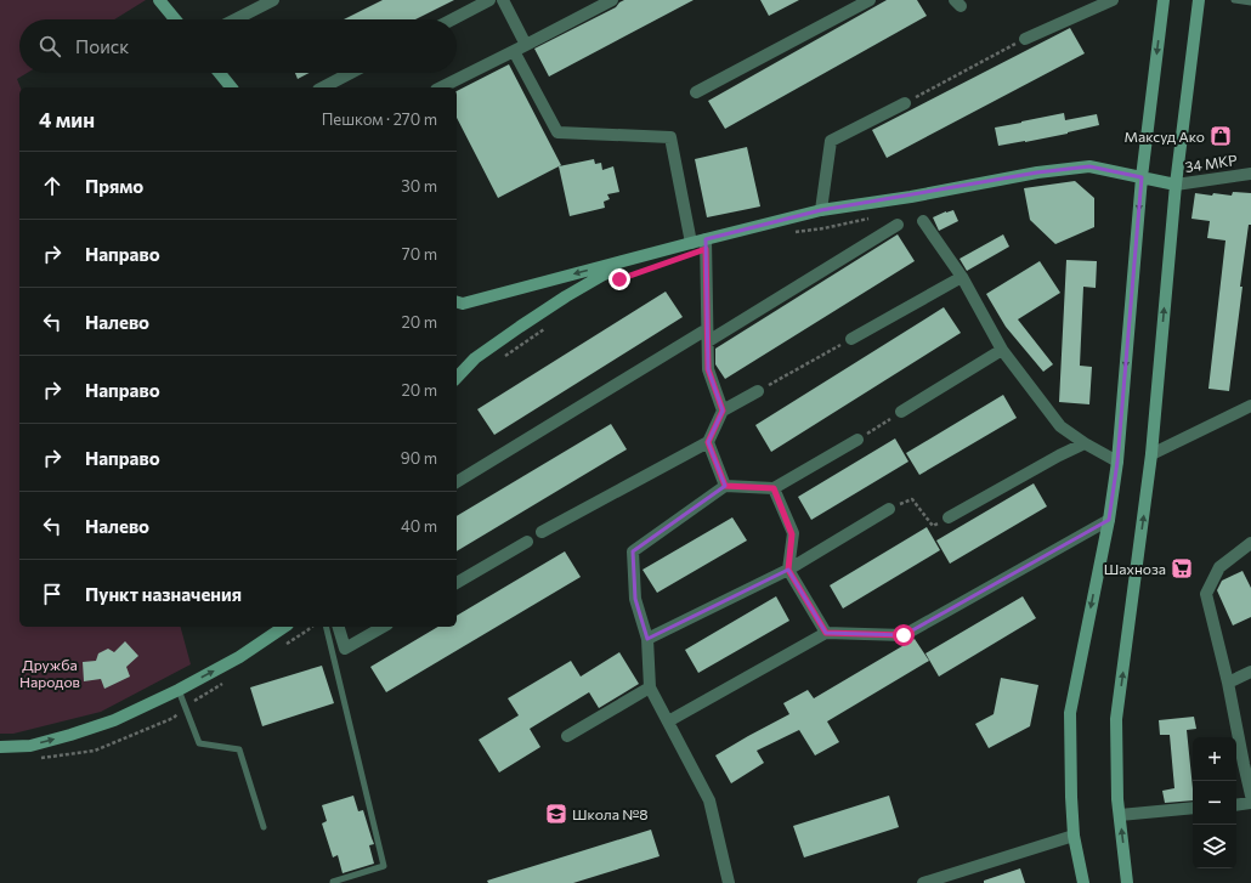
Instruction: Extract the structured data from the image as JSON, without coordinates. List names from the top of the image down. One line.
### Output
{"streets":{"street":["34 МКР"]},"parks":["Дружба Народов"],"places":{"shop":["Максуд Ако"],"supermarket":["Шахноза"],"school or university":["Школа №8"]},"page":{"search":"Поиск","heading":["4 мин","Пешком · 270 m"],"list":[["Прямо","30 m"],["Направо","70 m"],["Налево","20 m"],["Направо","20 m"],["Направо","90 m"],["Налево","40 m"],"Пункт назначения"],"map_buttons":["+","−"]}}
